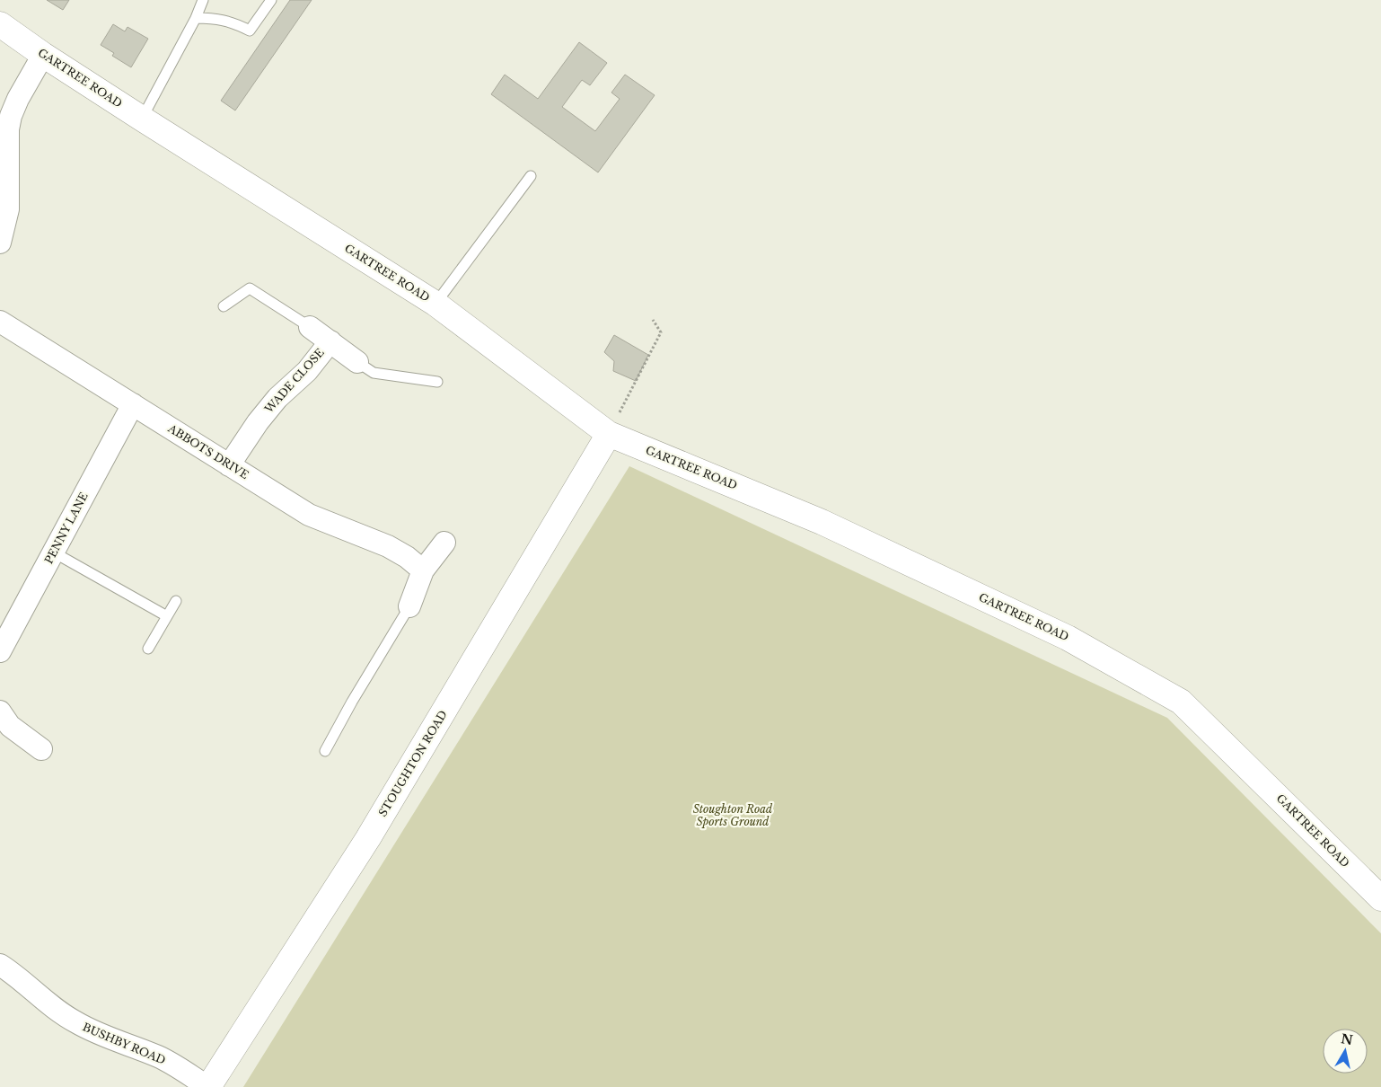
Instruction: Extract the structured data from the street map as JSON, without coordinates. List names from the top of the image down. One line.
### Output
{"streets":{"main road":["GARTREE ROAD","STOUGHTON ROAD"],"street":["WADE CLOSE","ABBOTS DRIVE","PENNY LANE","BUSHBY ROAD"]},"crossings":[["GARTREE ROAD","STOUGHTON ROAD"],["WADE CLOSE","ABBOTS DRIVE"],["ABBOTS DRIVE","PENNY LANE"],["STOUGHTON ROAD","BUSHBY ROAD"]],"parks":["Stoughton Road Sports Ground"],"north":"top"}
